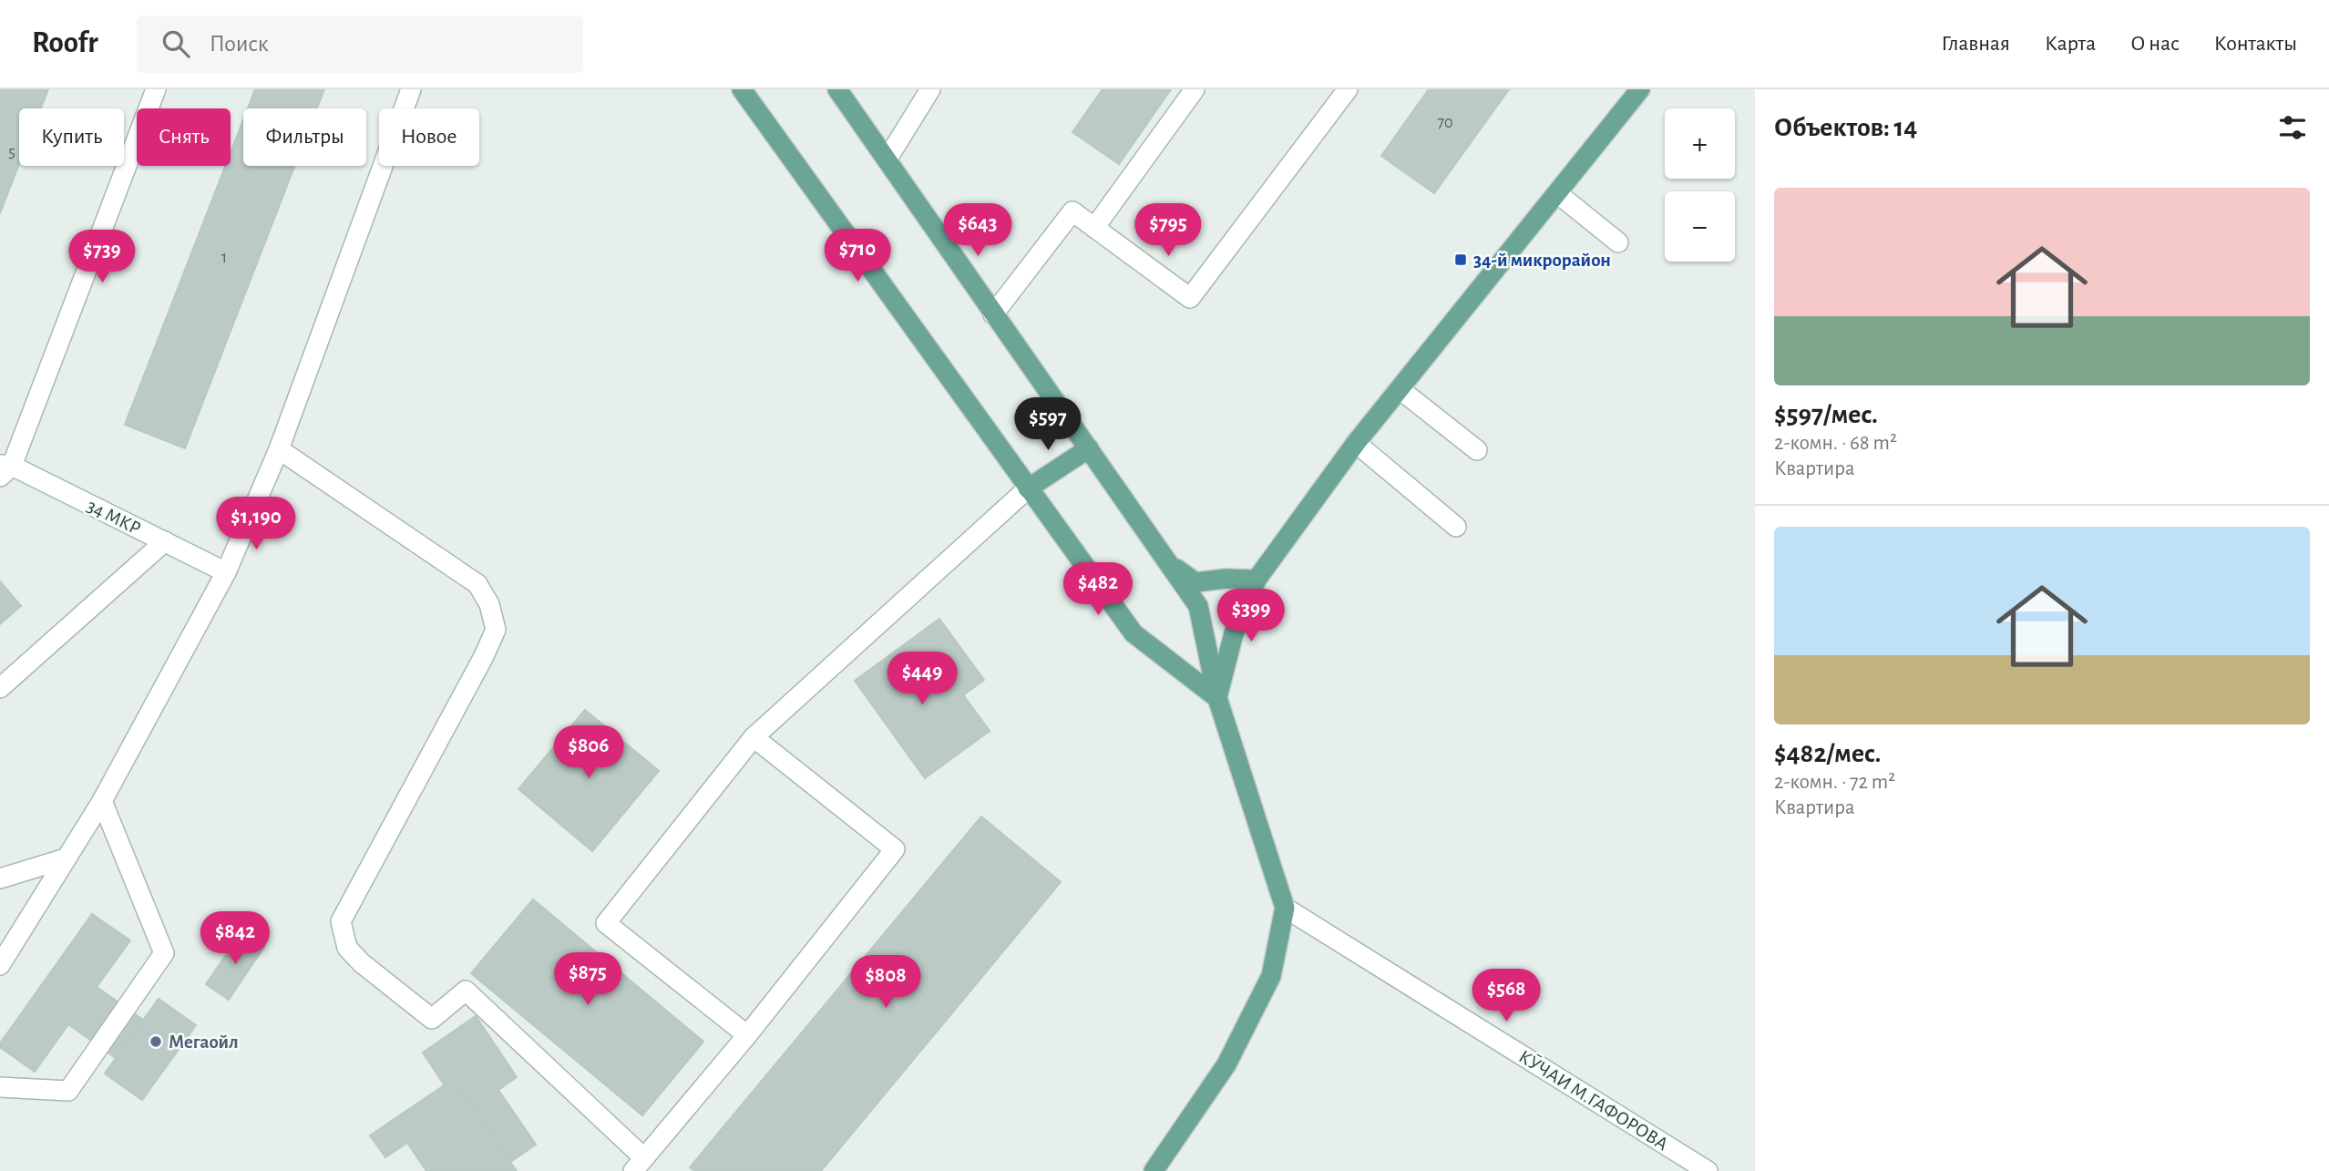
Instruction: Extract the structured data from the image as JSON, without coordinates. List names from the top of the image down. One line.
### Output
{"streets":{"street":["34 МКР","КӮЧАИ М.ГАФОРОВА"]},"places":{"transit":["34-й микрорайон"],"other":["Мегаойл"]},"house_numbers":["70","5","1"],"page":{"header":"Roofr","search":"Поиск","nav":["Главная","Карта","О нас","Контакты"],"heading":"Объектов: 14","map_buttons":["+","−"],"chip":["Купить","Снять","Фильтры","Новое"],"list":[{"name":"$597/мес.","note":"2-комн. · 68 m² · Квартира"},{"name":"$482/мес.","note":"2-комн. · 72 m² · Квартира"}],"price":["$643","$795","$710","$739","$597","$1,190","$482","$399","$449","$806","$842","$875","$808","$568"]}}
